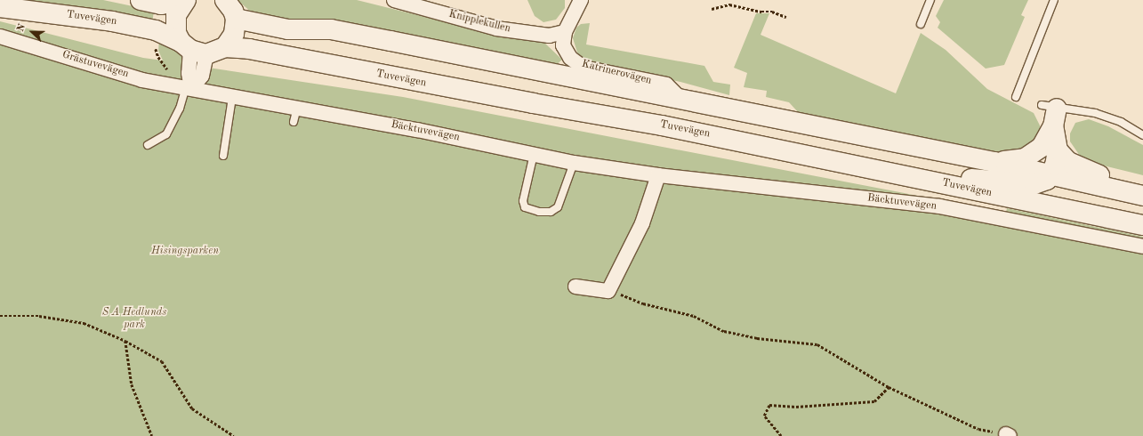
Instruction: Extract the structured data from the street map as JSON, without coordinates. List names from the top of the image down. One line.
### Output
{"streets":{"main road":["Tuvevägen"],"street":["Knipplekullen","Grästuvevägen","Katrinerovägen","Bäcktuvevägen"]},"crossings":[["Knipplekullen","Katrinerovägen"],["Grästuvevägen","Bäcktuvevägen"]],"parks":["Hisingsparken","S A Hedlunds park"],"north":"left"}
